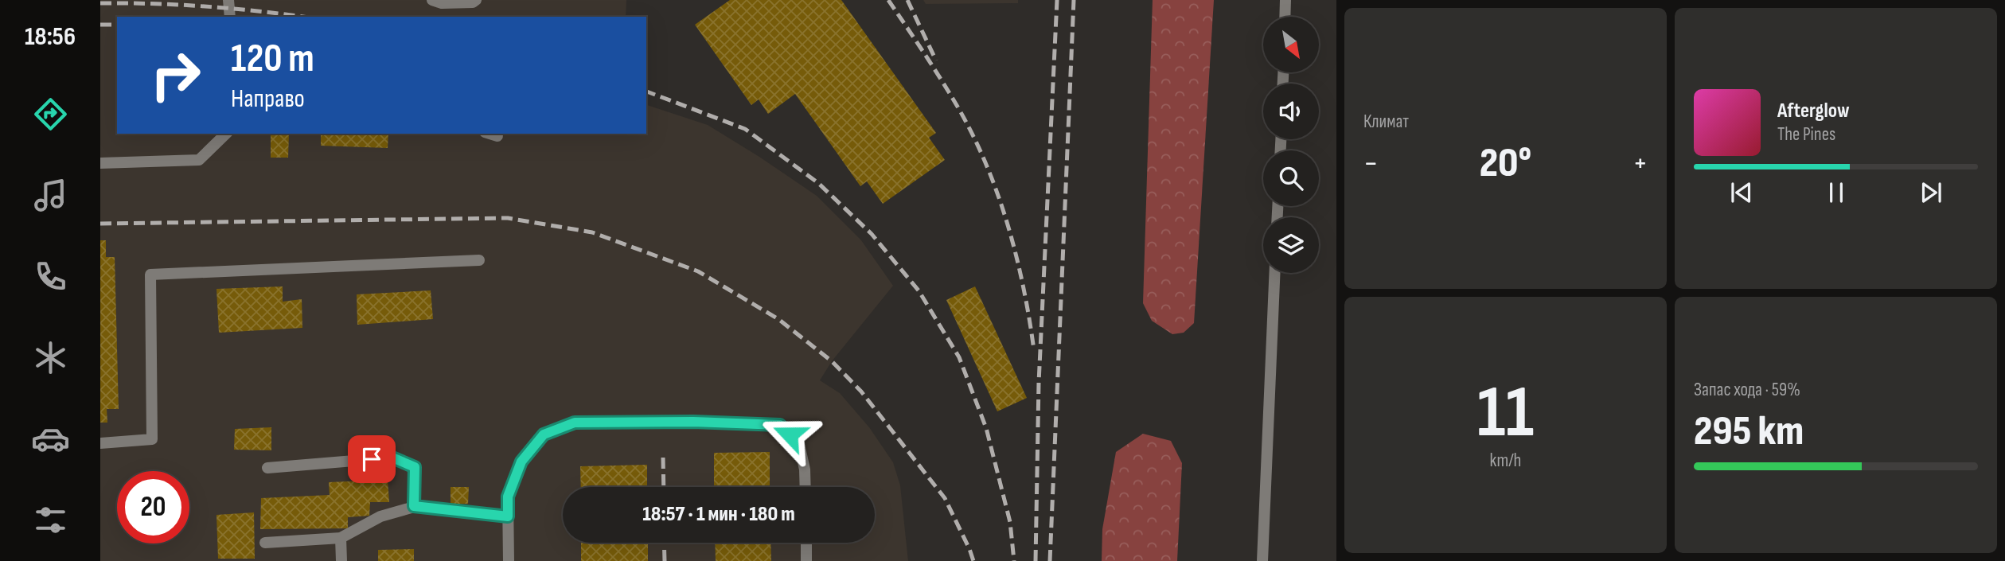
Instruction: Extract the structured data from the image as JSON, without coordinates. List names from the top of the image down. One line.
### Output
{"north":"bottom right","page":{"tabs":"18:56","tile":["Климат",["11","km/h"],["Запас хода · 59%","295 km"]],"turn":["120 m","Направо"],"song":["Afterglow","The Pines"],"heat":["−","20°","+"],"limit":"20","trip":"18:57 · 1 мин · 180 m"}}
